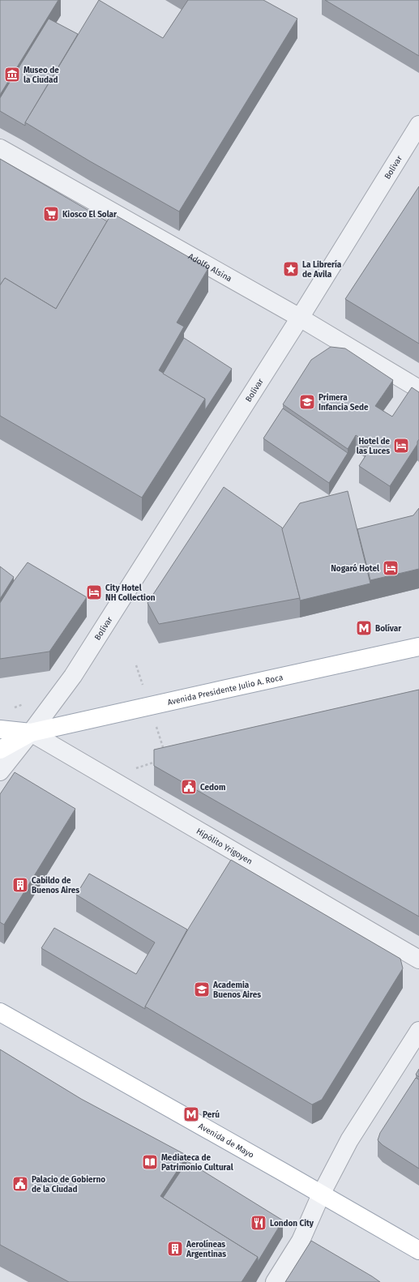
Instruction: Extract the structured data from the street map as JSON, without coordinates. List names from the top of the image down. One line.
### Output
{"streets":{"main road":["Bolívar","Avenida Presidente Julio A. Roca","Avenida de Mayo"],"street":["Adolfo Alsina","Hipólito Yrigoyen"]},"crossings":[["Bolívar","Adolfo Alsina"],["Bolívar","Avenida Presidente Julio A. Roca"],["Bolívar","Hipólito Yrigoyen"],["Avenida Presidente Julio A. Roca","Hipólito Yrigoyen"]],"places":{"museum":["Museo de la Ciudad"],"supermarket":["Kiosco El Solar"],"place":["La Librería de Avila"],"school or university":["Primera Infancia Sede","Academia Buenos Aires"],"hotel":["Hotel de las Luces","Nogaró Hotel","City Hotel NH Collection"],"metro station":["Bolívar","Perú"],"public building":["Cedom","Palacio de Gobierno de la Ciudad"],"building":["Cabildo de Buenos Aires","Aerolíneas Argentinas"],"library":["Mediateca de Patrimonio Cultural"],"restaurant":["London City"]}}
